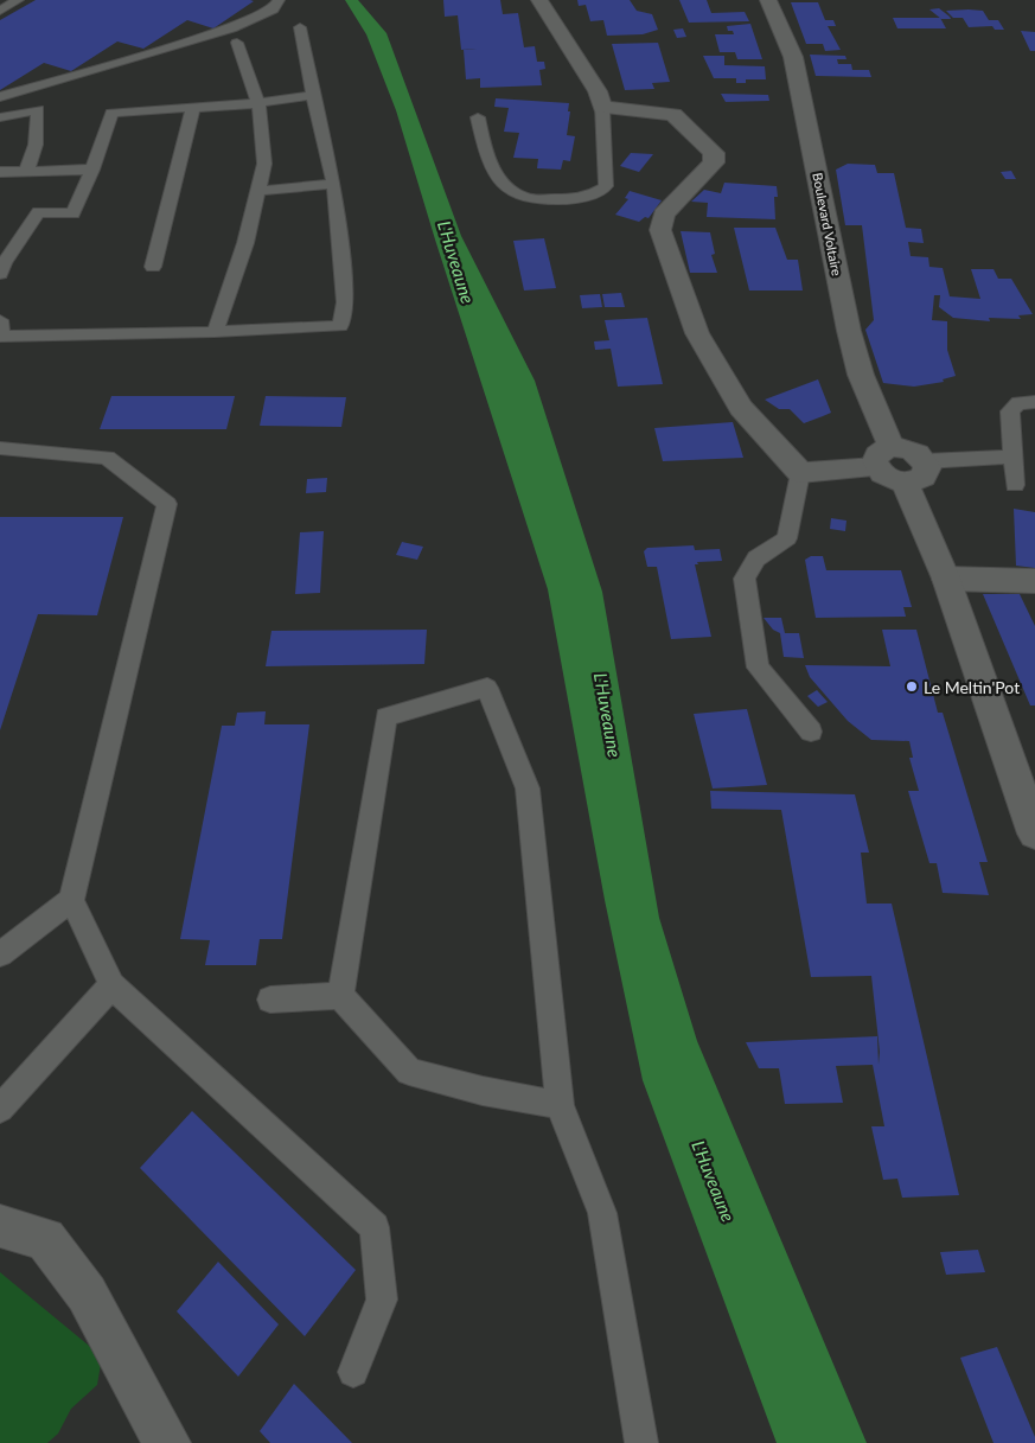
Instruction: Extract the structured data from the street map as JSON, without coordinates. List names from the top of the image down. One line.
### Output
{"streets":{"main road":["Boulevard Voltaire"]},"water":["L'Huveaune"],"places":["Le Meltin'Pot"]}
